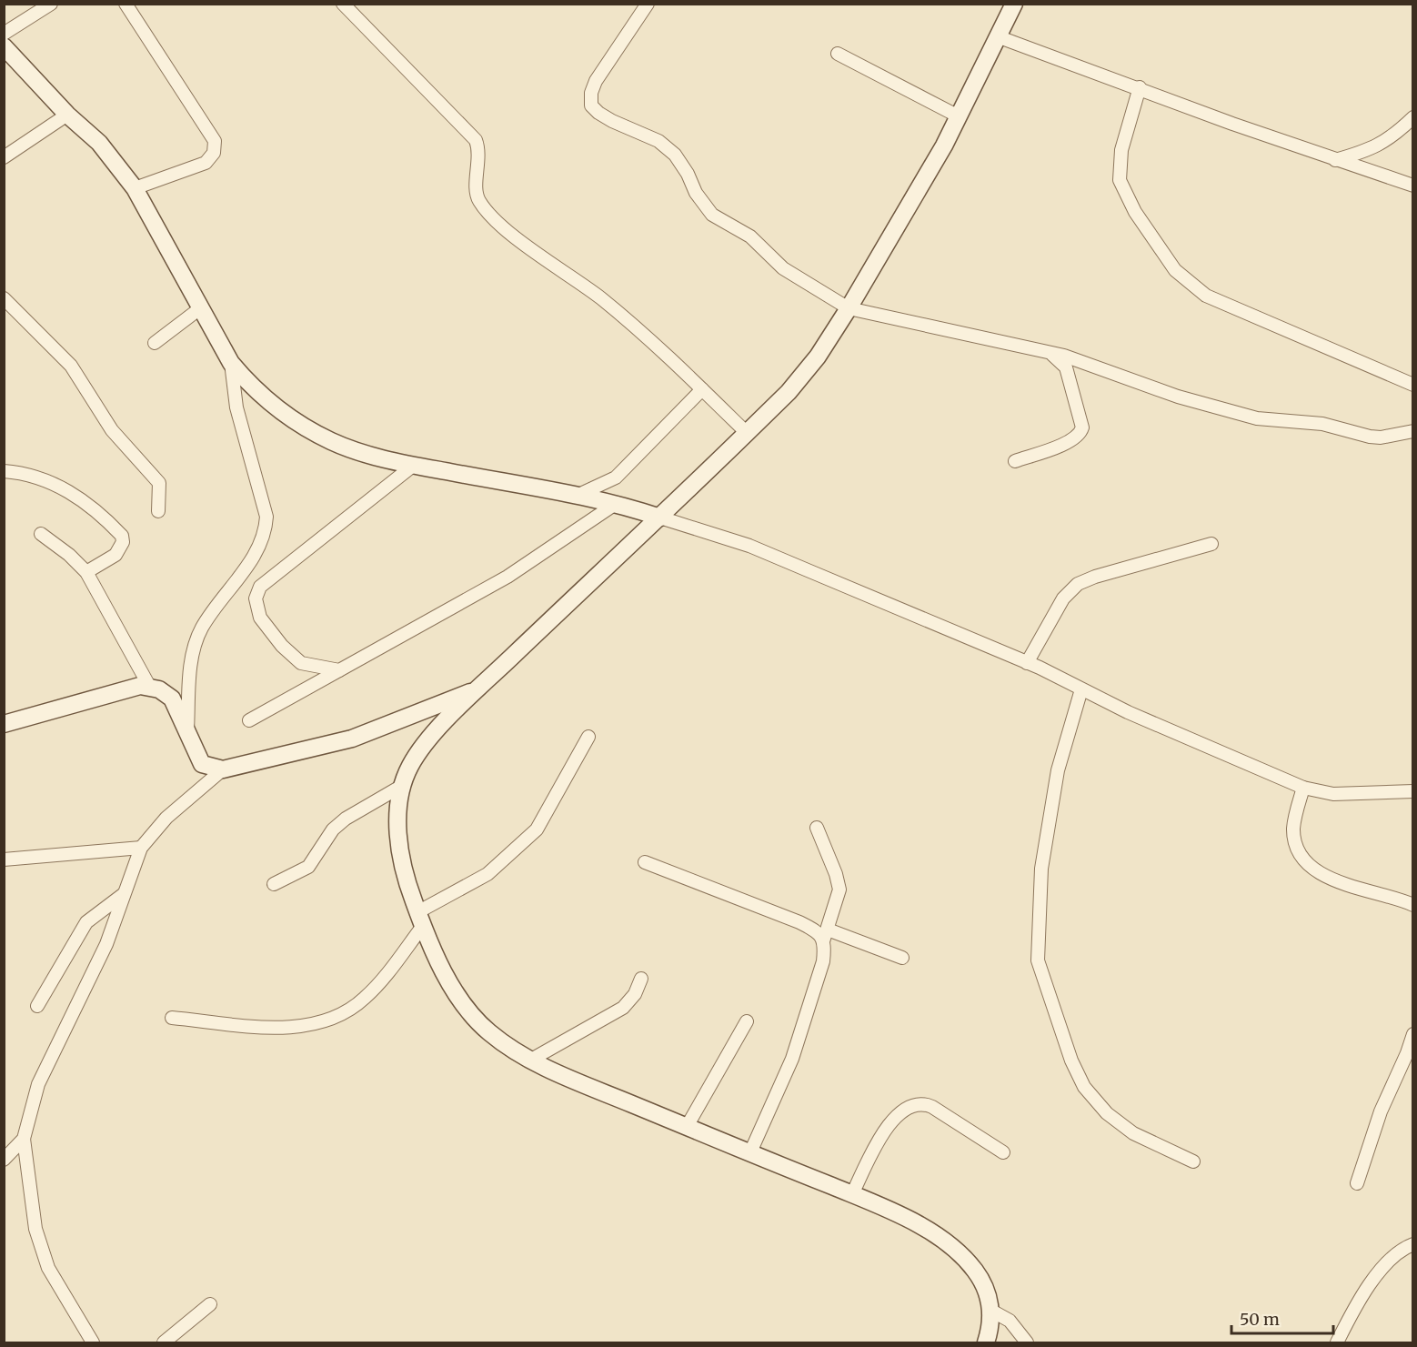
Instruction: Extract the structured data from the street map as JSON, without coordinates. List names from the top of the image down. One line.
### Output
{"scale_bar":"50 m"}
